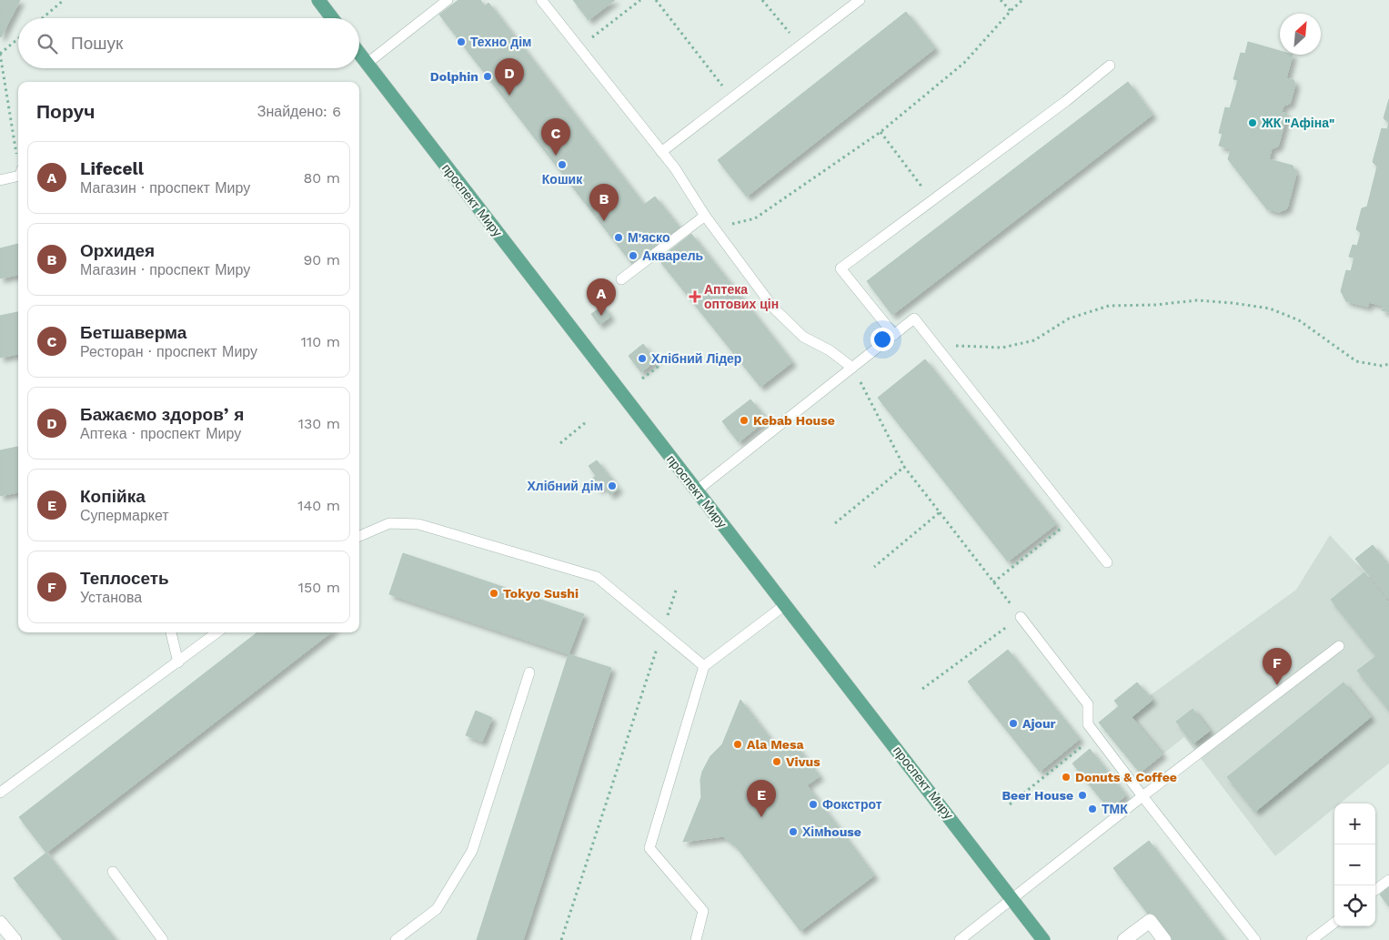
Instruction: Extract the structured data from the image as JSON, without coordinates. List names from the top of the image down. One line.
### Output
{"streets":{"main road":["проспект Миру"]},"places":{"other":["Техно дім","Dolphin","ЖК \"Афіна\"","Кошик","М'яско","Акварель","Хлібний Лідер","Kebab House","Хлібний дім","Tokyo Sushi","Ajour","Ala Mesa","Vivus","Donuts & Coffee","Beer House","Фокстрот","ТМК","Хімhouse"],"health":["Аптека оптових цін"]},"north":"top right","page":{"search":"Пошук","pins":["D","C","B","A","F","E"],"heading":["Поруч","Знайдено: 6"],"list":[{"mark":"A","name":"Lifecell","note":"Магазин · проспект Миру","value":"80 m"},{"mark":"B","name":"Орхидея","note":"Магазин · проспект Миру","value":"90 m"},{"mark":"C","name":"Бетшаверма","note":"Ресторан · проспект Миру","value":"110 m"},{"mark":"D","name":"Бажаємо здоровʼя","note":"Аптека · проспект Миру","value":"130 m"},{"mark":"E","name":"Копійка","note":"Супермаркет","value":"140 m"},{"mark":"F","name":"Теплосеть","note":"Установа","value":"150 m"}],"map_buttons":["+","−"]}}
